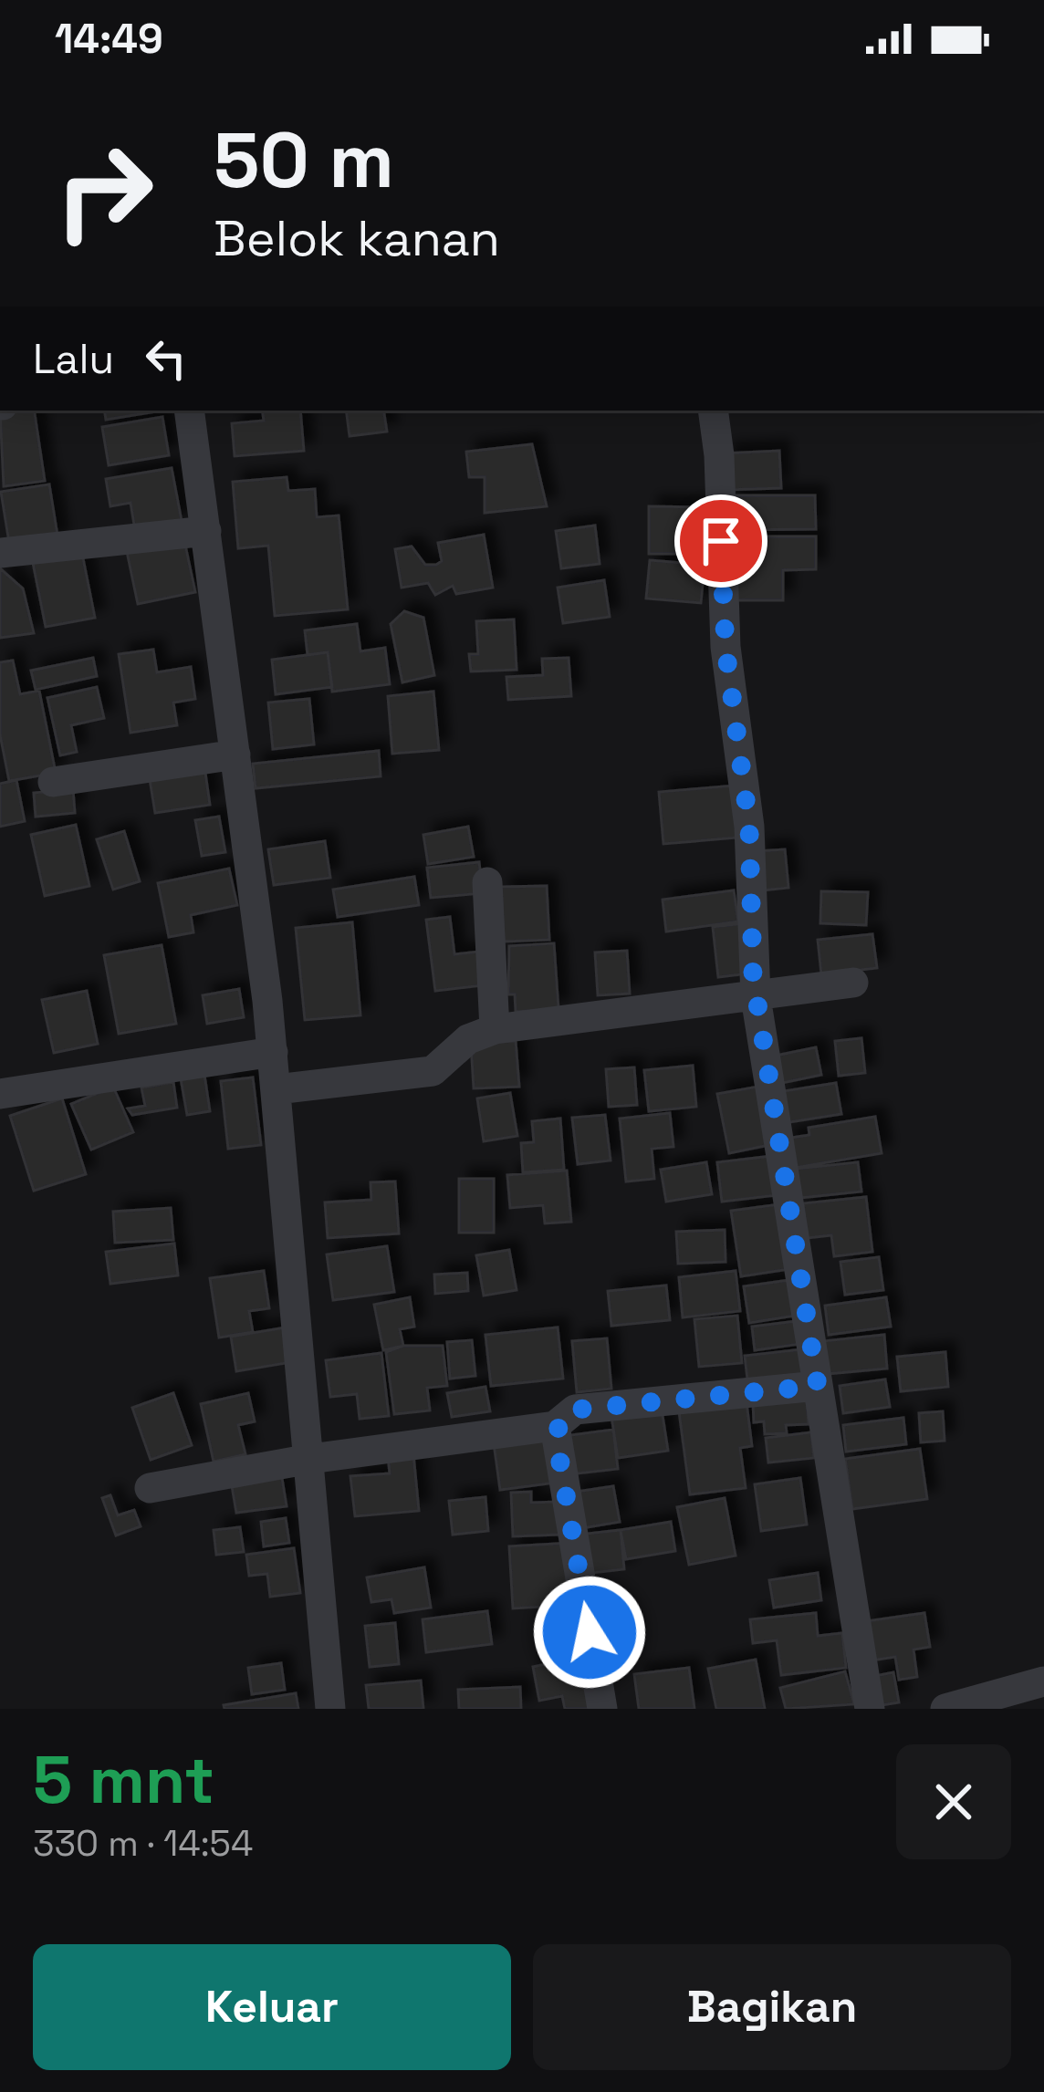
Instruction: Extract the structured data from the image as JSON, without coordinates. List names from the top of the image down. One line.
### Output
{"page":{"status":"14:49","turn":["50 m","Belok kanan"],"then":"Lalu","heading":["5 mnt","330 m · 14:54"],"buttons":["Keluar","Bagikan"]}}
